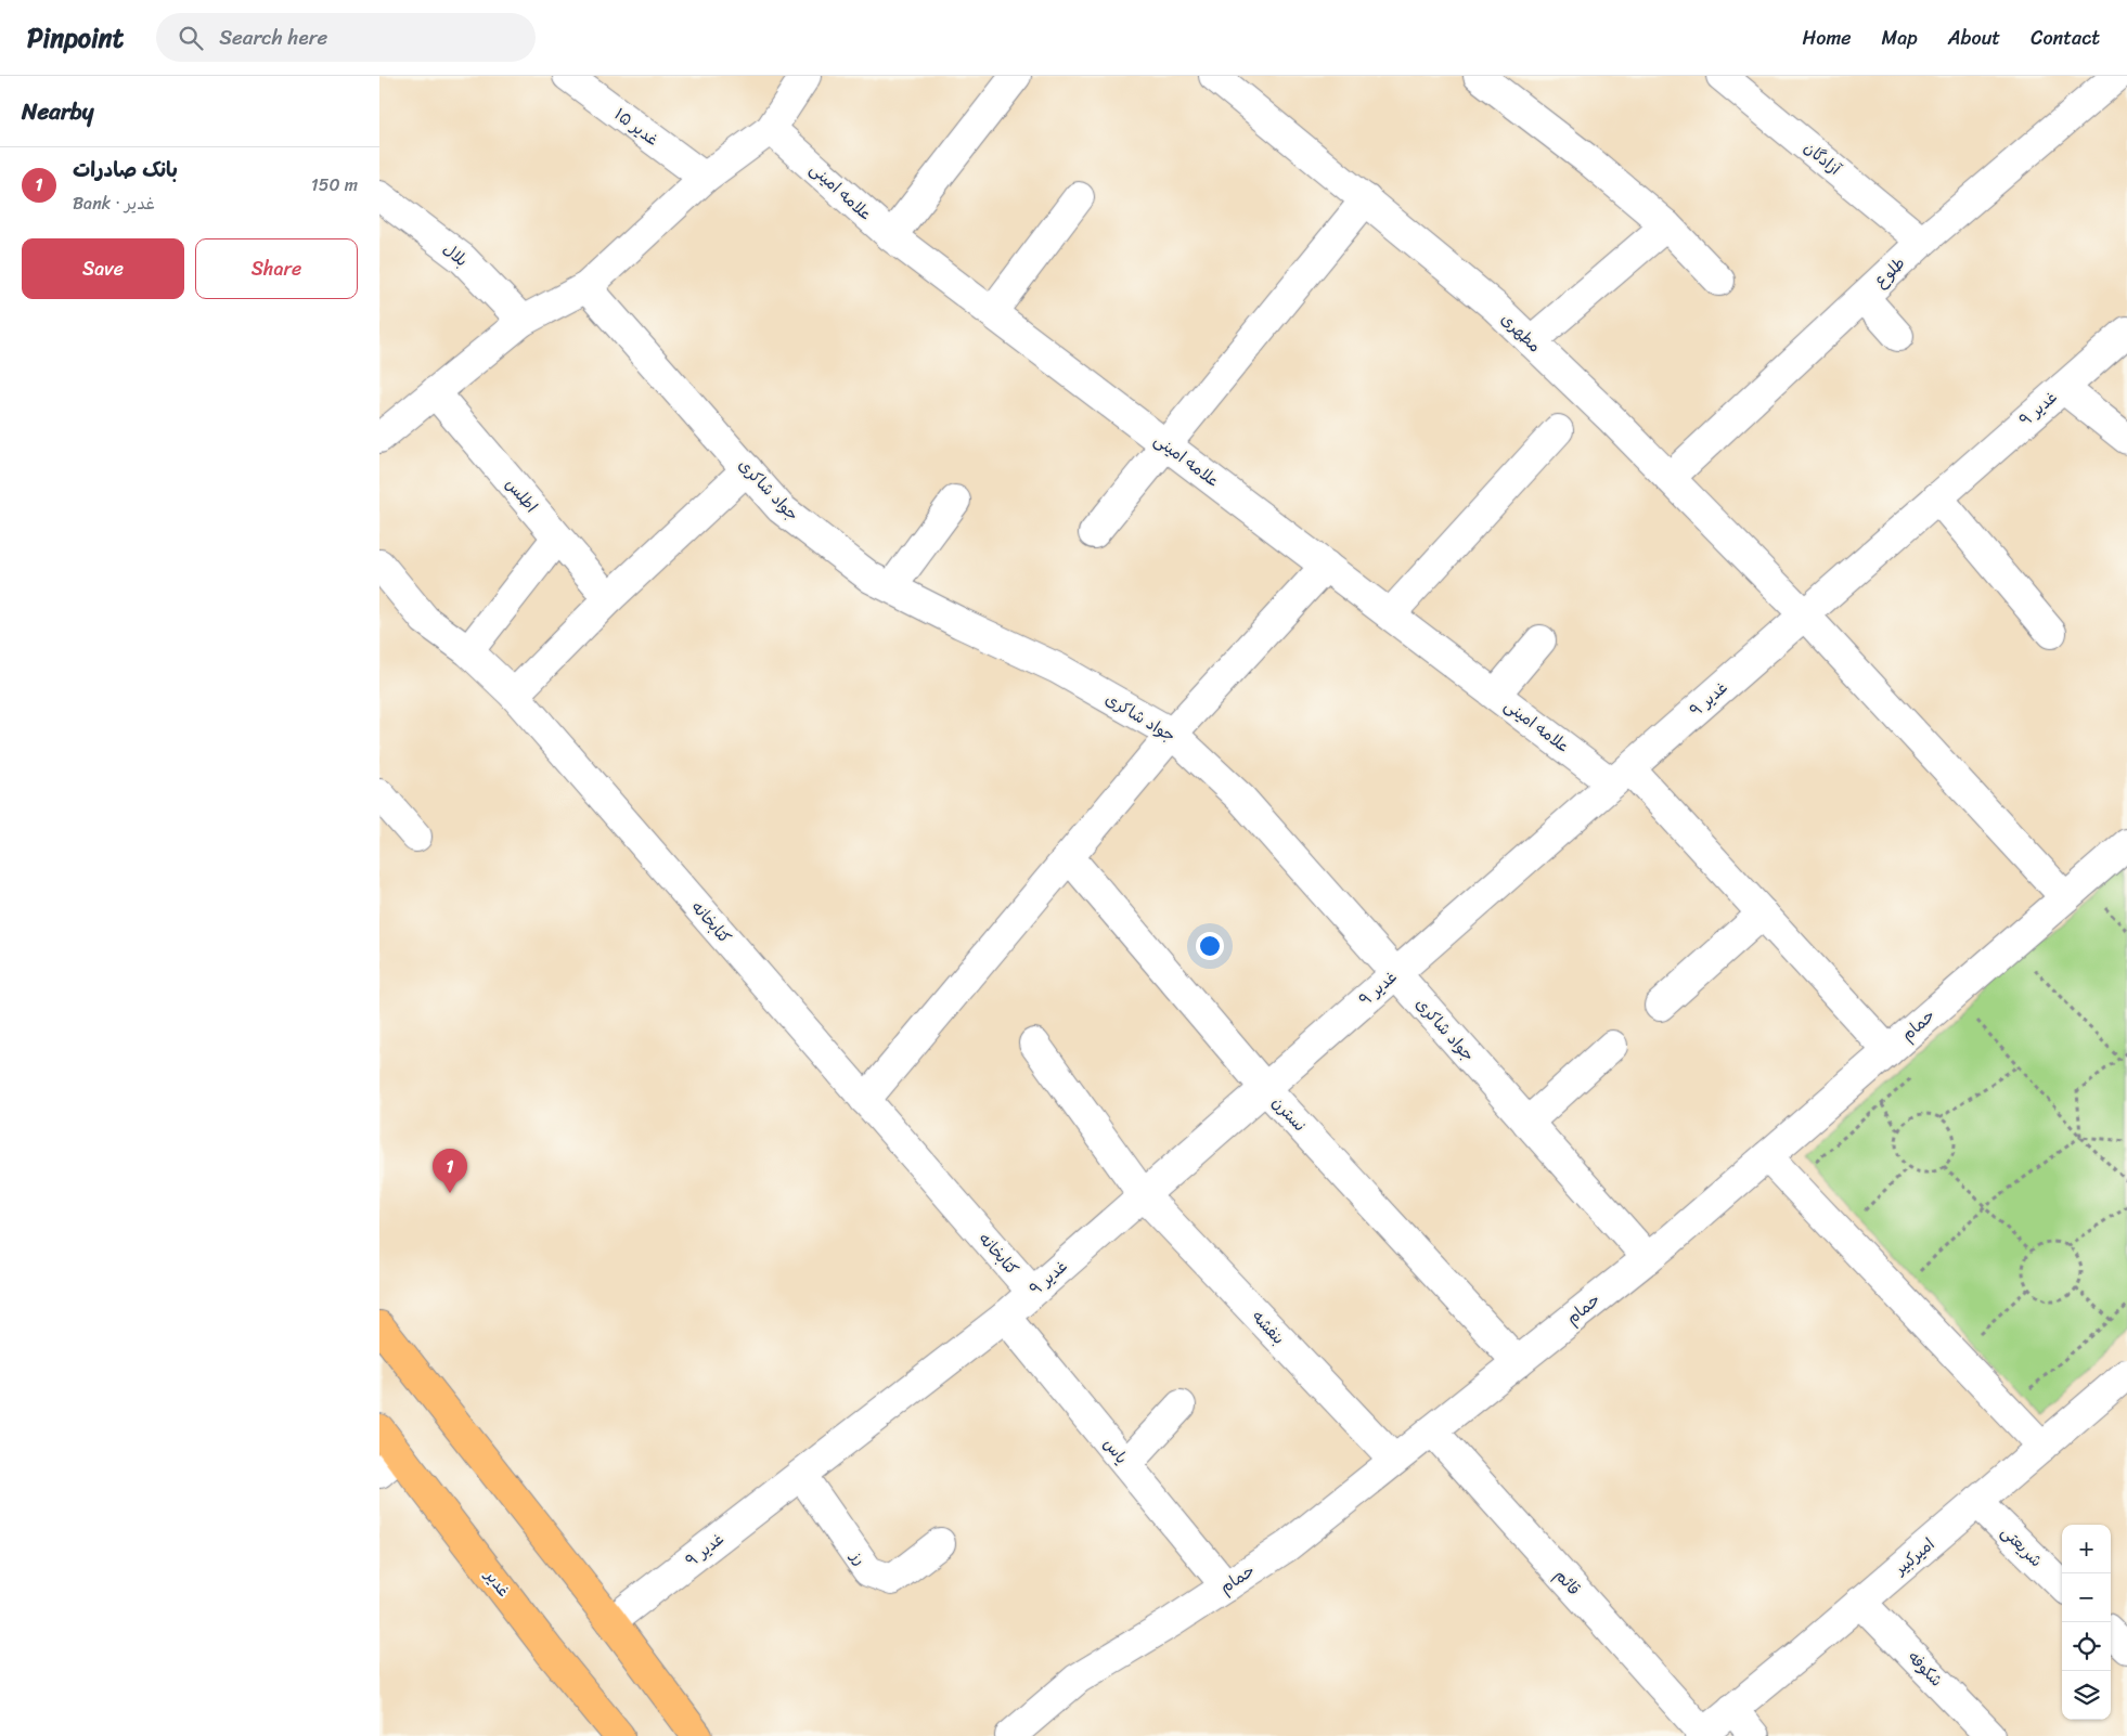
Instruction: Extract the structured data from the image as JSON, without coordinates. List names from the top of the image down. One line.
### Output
{"streets":{"main road":["غدیر"],"street":["غدیر ۱۵","آزادگان","علامه امینی","بلال","طلوع","مطهری","غدیر ۹","جواد شاکری","اطلس","کتابخانه","حمام","نسترن","بنفشه","یاس","شریعتی","امیرکبیر","رز","قائم","شکوفه"]},"crossings":[["آزادگان","طلوع"],["علامه امینی","غدیر ۹"],["علامه امینی","حمام"],["طلوع","مطهری"],["مطهری","غدیر ۹"],["مطهری","حمام"],["غدیر ۹","جواد شاکری"],["غدیر ۹","کتابخانه"],["غدیر ۹","نسترن"],["غدیر ۹","بنفشه"],["غدیر ۹","یاس"],["غدیر ۹","رز"],["جواد شاکری","حمام"],["حمام","نسترن"],["حمام","بنفشه"],["حمام","یاس"],["حمام","قائم"],["شریعتی","امیرکبیر"],["امیرکبیر","قائم"],["امیرکبیر","شکوفه"]],"page":{"header":"Pinpoint","search":"Search here","nav":["Home","Map","About","Contact"],"heading":"Nearby","list":[{"mark":"1","name":"بانک صادرات","note":"Bank · غدیر","value":"150 m"}],"buttons":["Save","Share"],"pins":"1","map_buttons":["+","−"]}}
